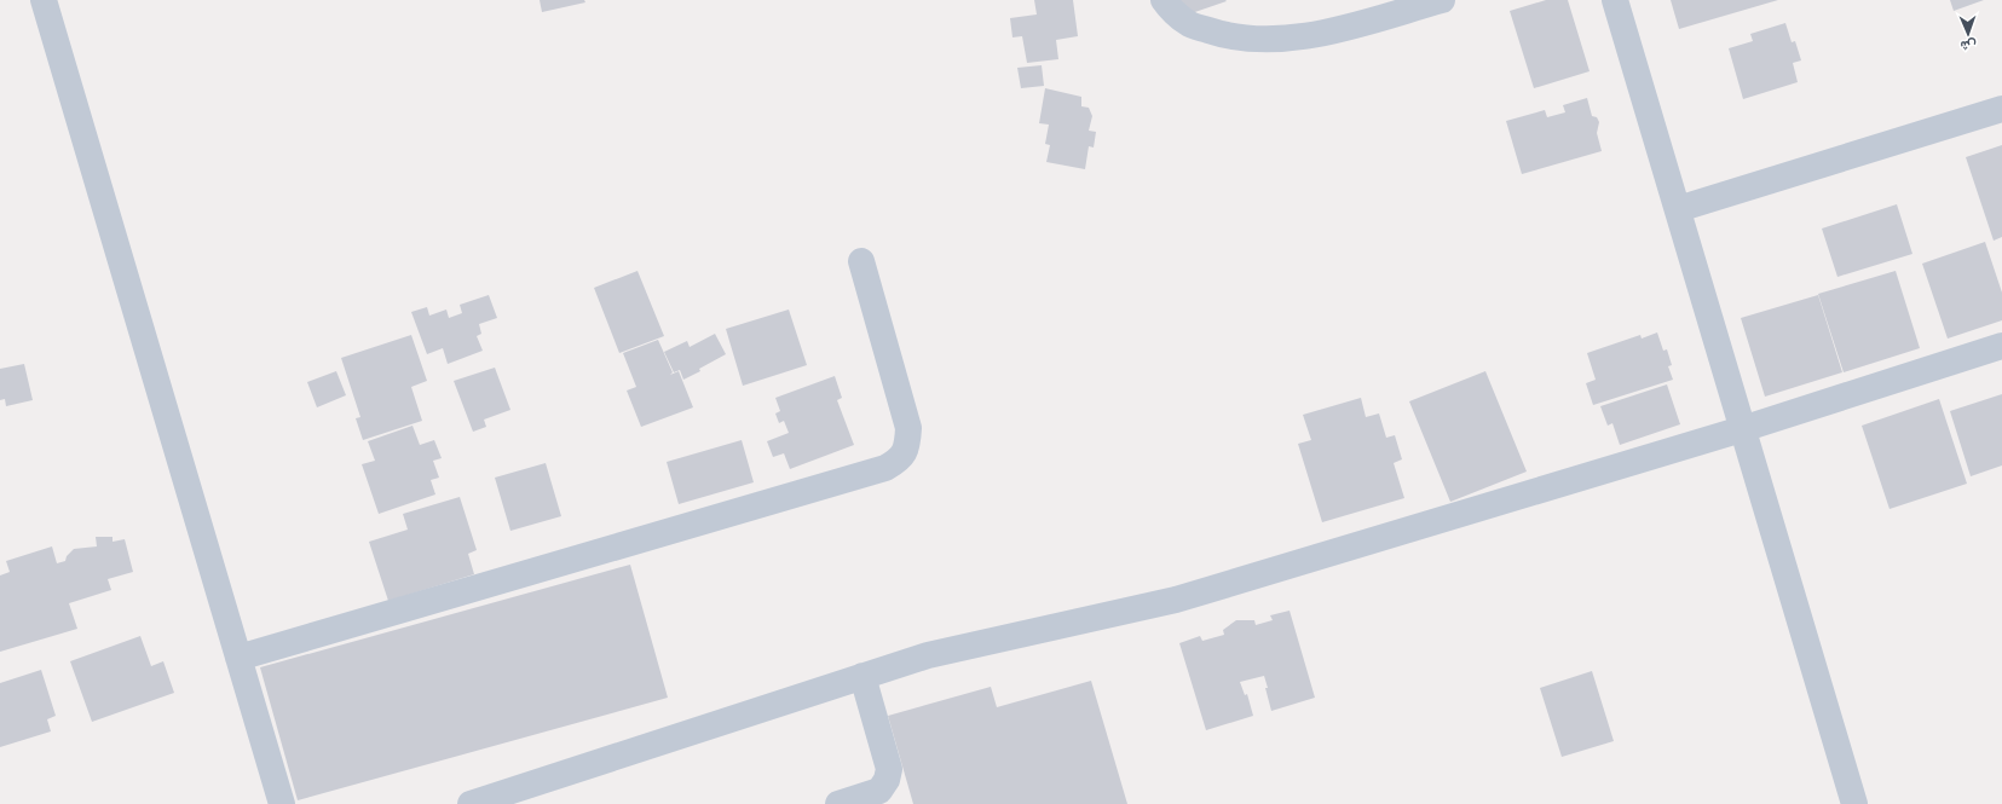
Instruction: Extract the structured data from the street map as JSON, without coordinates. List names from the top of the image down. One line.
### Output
{"north":"bottom"}
